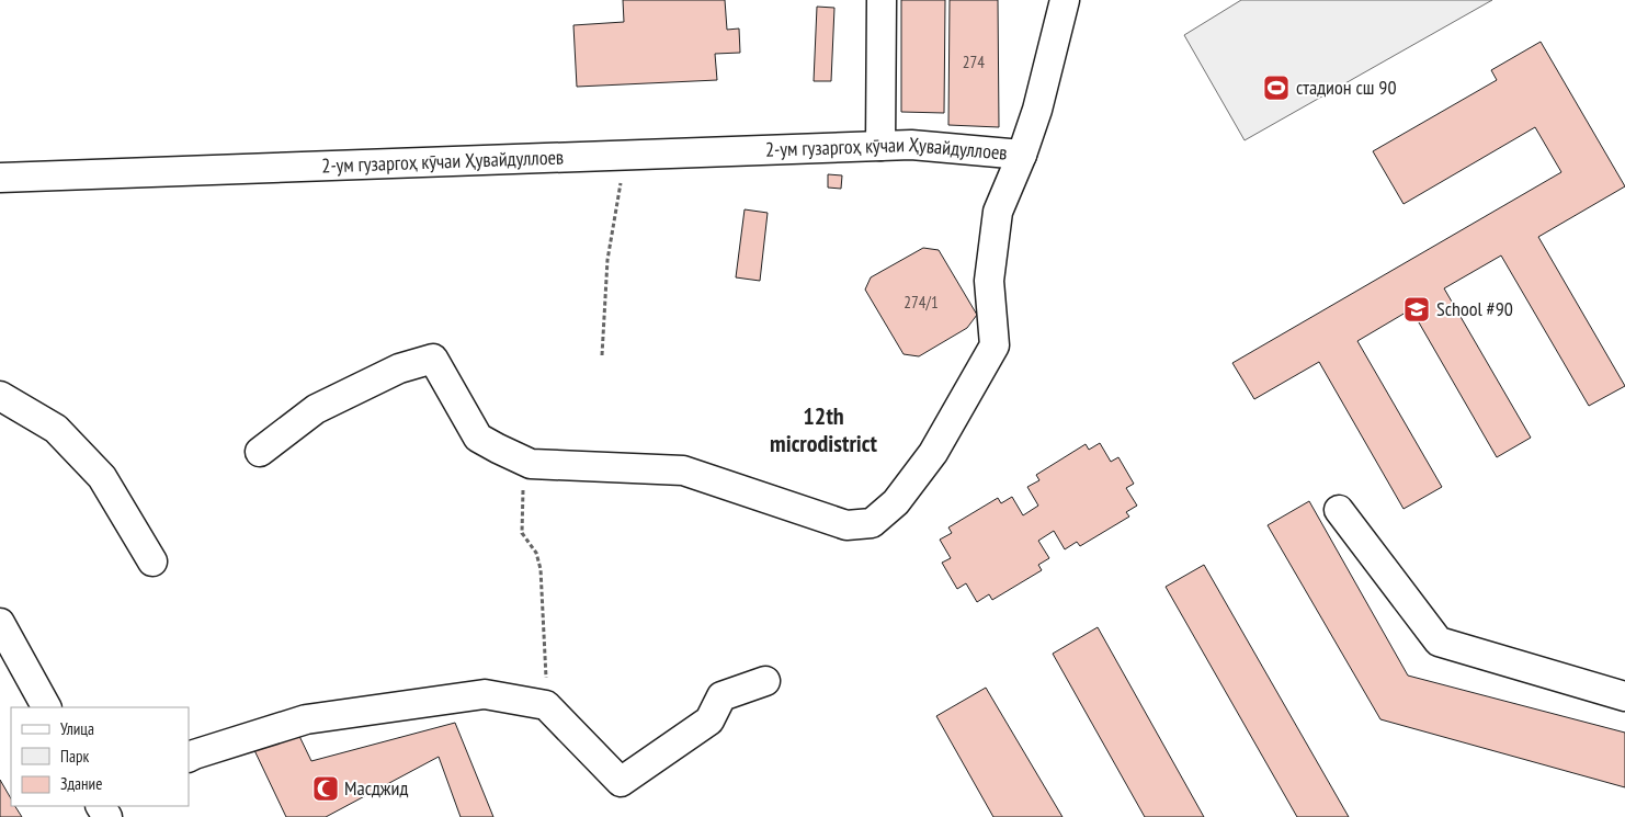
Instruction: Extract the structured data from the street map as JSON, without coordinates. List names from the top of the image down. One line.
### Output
{"streets":{"street":["2-ум гузаргоҳ кӯчаи Ҳувайдуллоев"]},"districts":["12th microdistrict"],"places":{"sports":["стадион сш 90"],"school or university":["School #90"],"mosque":["Масджид"]},"house_numbers":["274","274/1"],"legend":["Улица","Парк","Здание"]}
